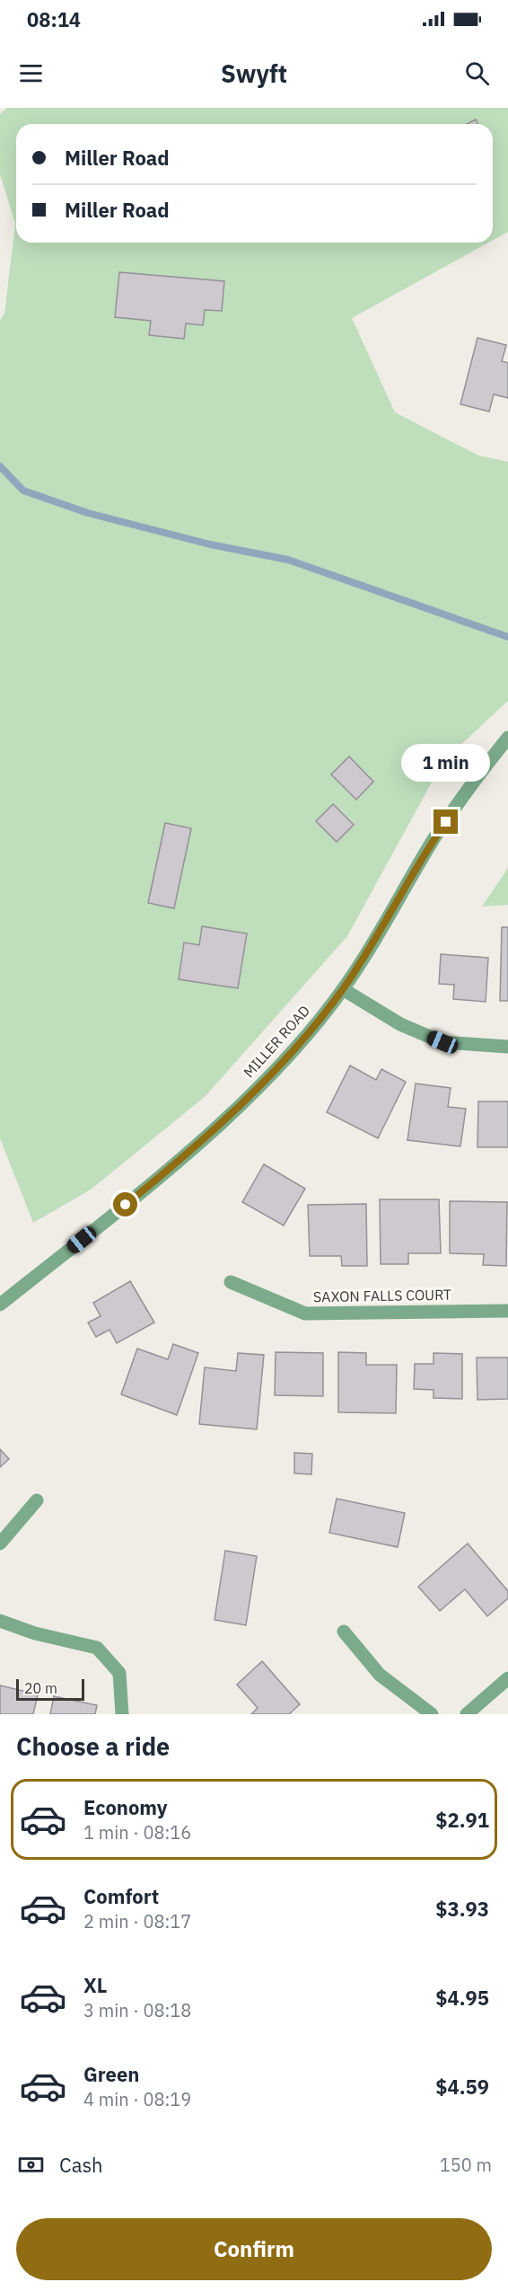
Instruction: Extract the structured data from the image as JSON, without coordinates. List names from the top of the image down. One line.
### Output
{"streets":{"street":["MILLER ROAD","SAXON FALLS COURT"]},"scale_bar":"20 m","page":{"status":"08:14","header":"Swyft","banner":["Miller Road","Miller Road"],"bubble":"1 min","scale":"20 m","heading":"Choose a ride","list":[{"name":"Economy","note":"1 min · 08:16","value":"$2.91"},{"name":"Comfort","note":"2 min · 08:17","value":"$3.93"},{"name":"XL","note":"3 min · 08:18","value":"$4.95"},{"name":"Green","note":"4 min · 08:19","value":"$4.59"}],"pay":["Cash","150 m"],"buttons":"Confirm"}}
